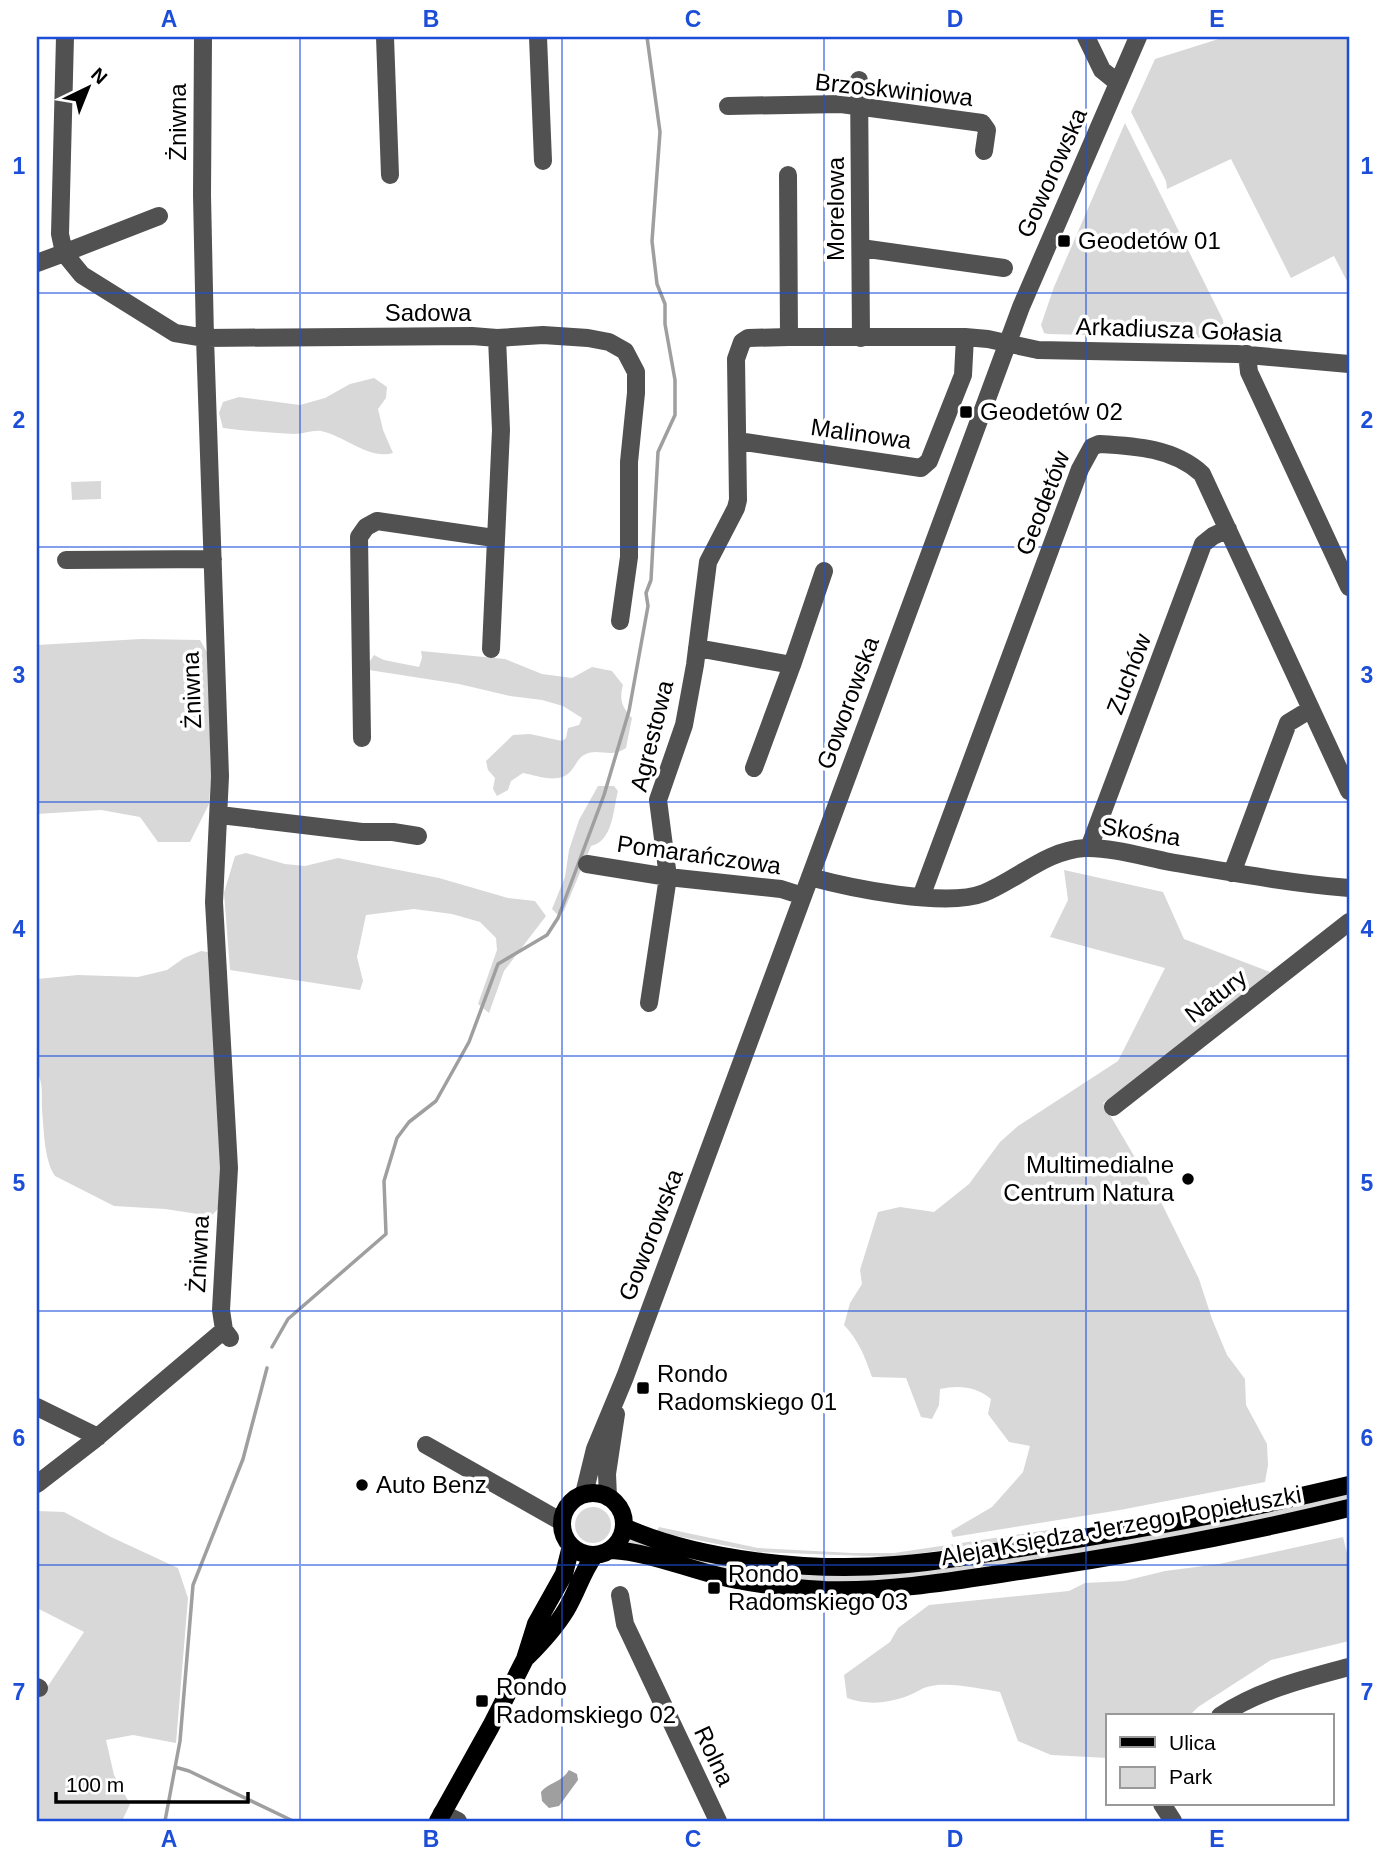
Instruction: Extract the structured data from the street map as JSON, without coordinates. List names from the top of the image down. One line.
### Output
{"streets":{"main road":["Aleja Księdza Jerzego Popiełuszki"],"street":["Brzoskwiniowa","Żniwna","Goworowska","Morelowa","Sadowa","Arkadiusza Gołasia","Malinowa","Geodetów","Zuchów","Agrestowa","Skośna","Pomarańczowa","Natury","Rolna"]},"crossings":[["Brzoskwiniowa","Morelowa"],["Żniwna","Sadowa"],["Goworowska","Arkadiusza Gołasia"],["Goworowska","Skośna"],["Goworowska","Pomarańczowa"],["Goworowska","Aleja Księdza Jerzego Popiełuszki"],["Malinowa","Agrestowa"],["Geodetów","Zuchów"],["Geodetów","Skośna"],["Zuchów","Skośna"],["Agrestowa","Pomarańczowa"]],"places":{"transit":["Geodetów 01","Geodetów 02","Rondo Radomskiego 01","Rondo Radomskiego 03","Rondo Radomskiego 02"],"other":["Multimedialne Centrum Natura","Auto Benz"]},"legend":["Ulica","Park"],"scale_bar":"100 m","north":"top right","grid":{"columns":["A","B","C","D","E"],"rows":["1","2","3","4","5","6","7"]}}
